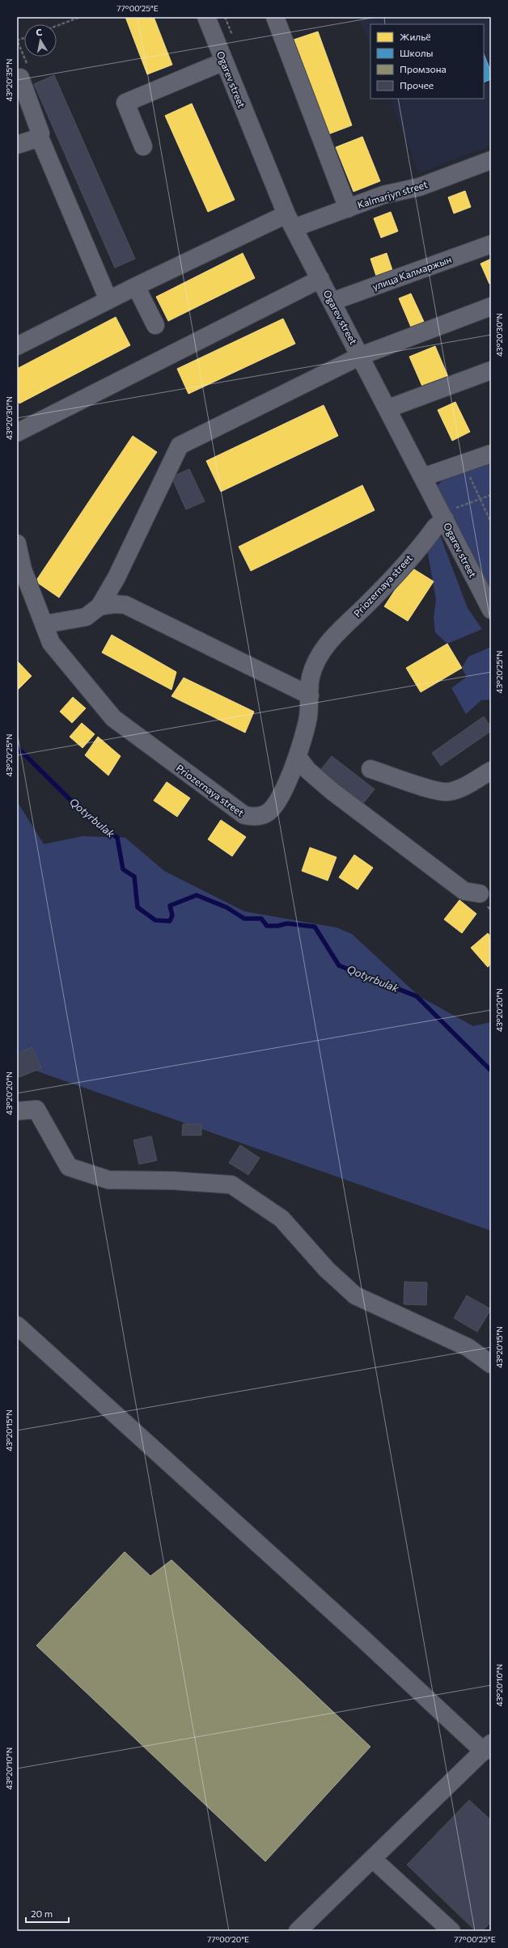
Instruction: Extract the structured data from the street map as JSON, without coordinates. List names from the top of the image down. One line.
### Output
{"streets":{"street":["Ogarev street","Kalmarjyn street","улица Калмаржын","Priozernaya street"]},"crossings":[["Ogarev street","Kalmarjyn street"],["Ogarev street","улица Калмаржын"],["Ogarev street","Priozernaya street"]],"water":["Qotyrbulak"],"legend":["Жильё","Школы","Промзона","Прочее"],"scale_bar":"20 m","north":"top","coordinates":["77°00'25\"E","43°20'35\"N","43°20'30\"N","43°20'25\"N","43°20'20\"N","43°20'15\"N","43°20'10\"N","77°00'20\"E"]}
